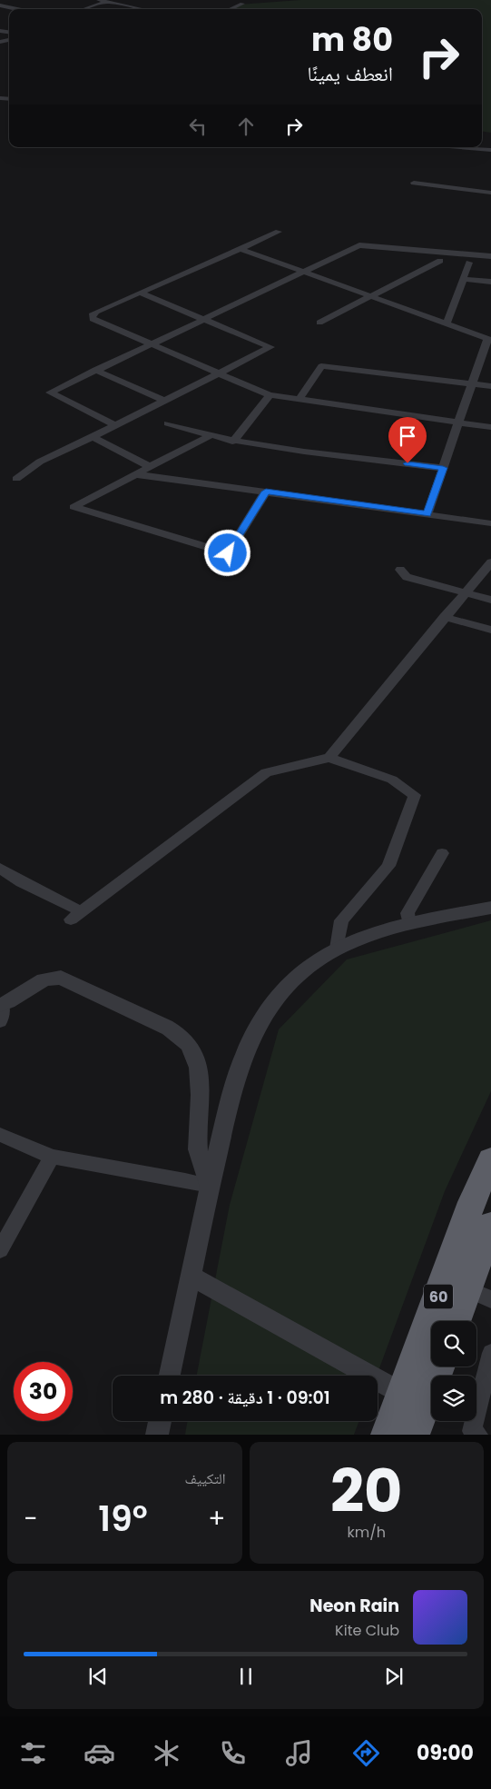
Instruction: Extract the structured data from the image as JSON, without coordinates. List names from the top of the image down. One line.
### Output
{"streets":{"highway":["60"]},"page":{"turn":["80 m","انعطف يمينًا"],"limit":"30","trip":"09:01 · 1 دقيقة · 280 m","tile":[["20","km/h"],"التكييف"],"heat":["−","19°","+"],"song":["Neon Rain","Kite Club"],"tabs":"09:00"}}
